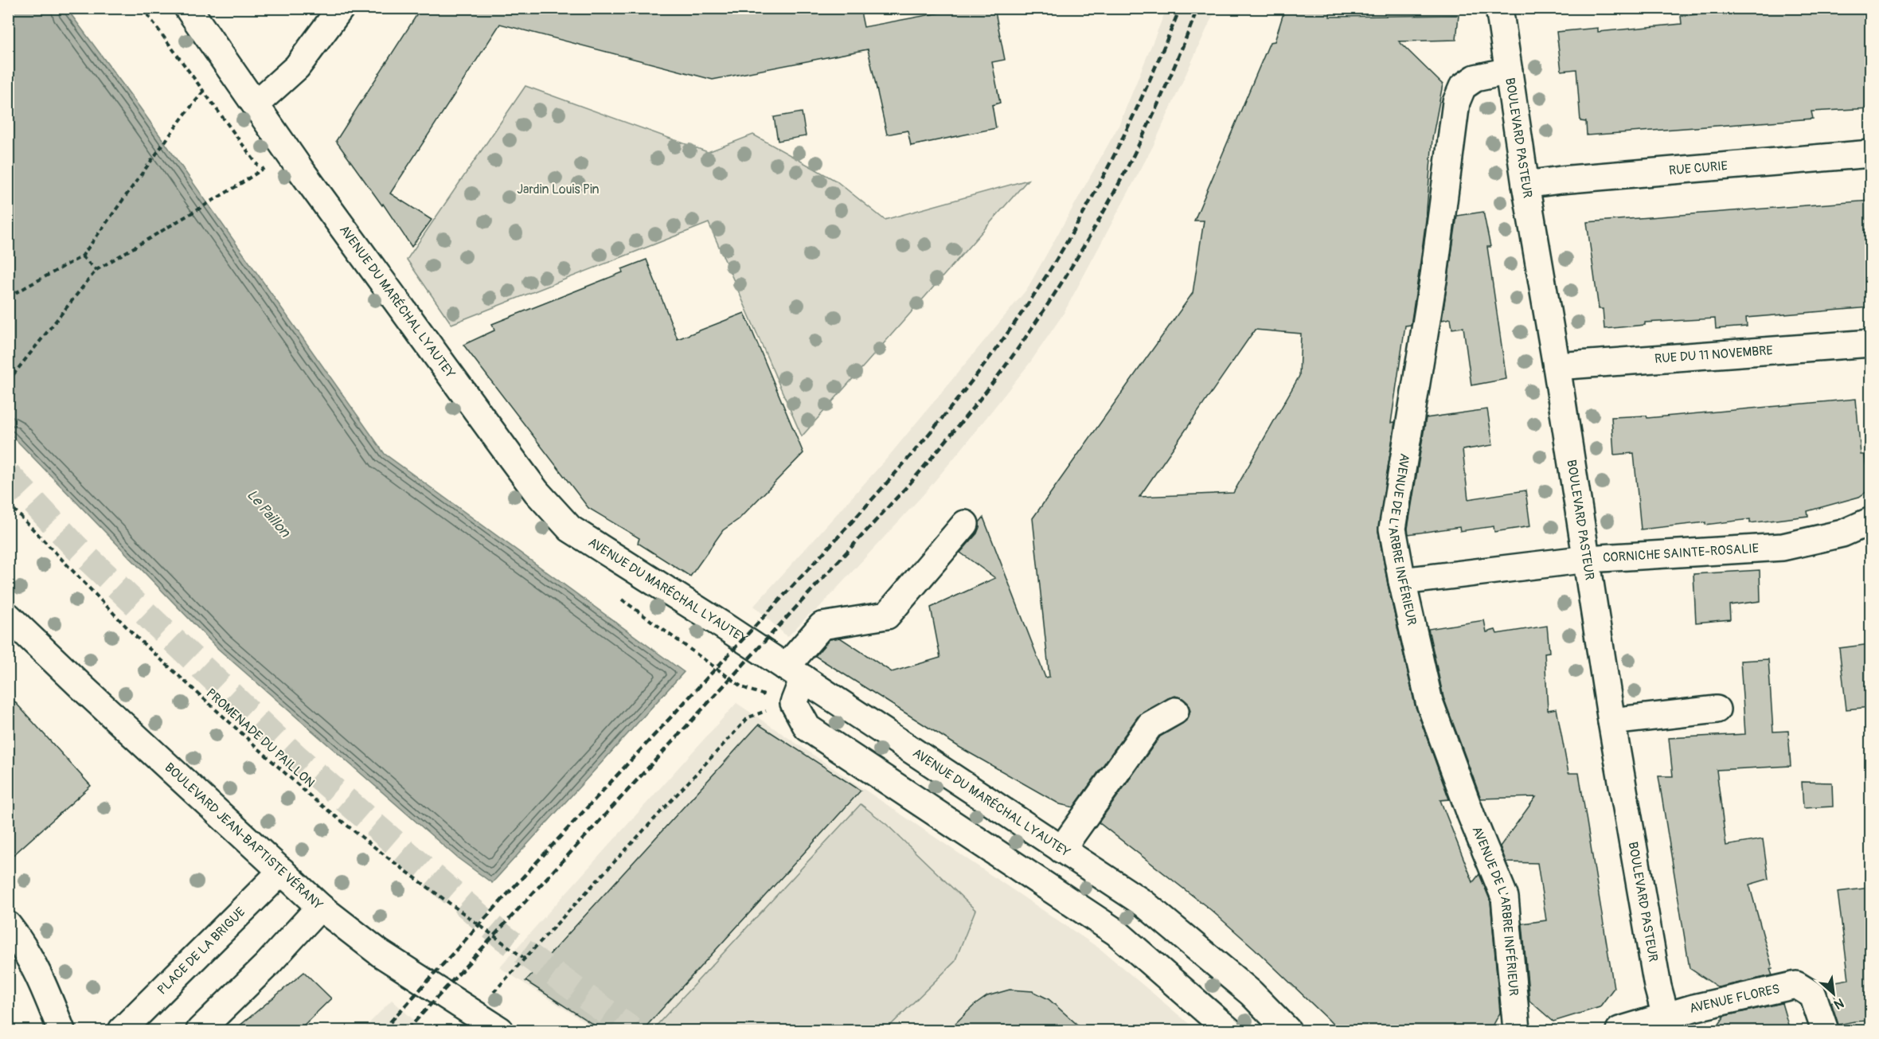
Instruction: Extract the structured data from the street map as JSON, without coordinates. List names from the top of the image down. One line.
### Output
{"streets":{"street":["BOULEVARD PASTEUR","RUE CURIE","AVENUE DU MARÉCHAL LYAUTEY","RUE DU 11 NOVEMBRE","AVENUE DE L'ARBRE INFÉRIEUR","CORNICHE SAINTE-ROSALIE","BOULEVARD JEAN-BAPTISTE VÉRANY","PLACE DE LA BRIGUE","AVENUE FLORES"],"path":["PROMENADE DU PAILLON"]},"crossings":[["BOULEVARD PASTEUR","RUE CURIE"],["BOULEVARD PASTEUR","RUE DU 11 NOVEMBRE"],["BOULEVARD PASTEUR","AVENUE DE L'ARBRE INFÉRIEUR"],["BOULEVARD PASTEUR","CORNICHE SAINTE-ROSALIE"],["BOULEVARD PASTEUR","AVENUE FLORES"],["AVENUE DE L'ARBRE INFÉRIEUR","CORNICHE SAINTE-ROSALIE"],["BOULEVARD JEAN-BAPTISTE VÉRANY","PLACE DE LA BRIGUE"]],"water":["Le Paillon"],"parks":["Jardin Louis Pin"],"north":"bottom right"}
